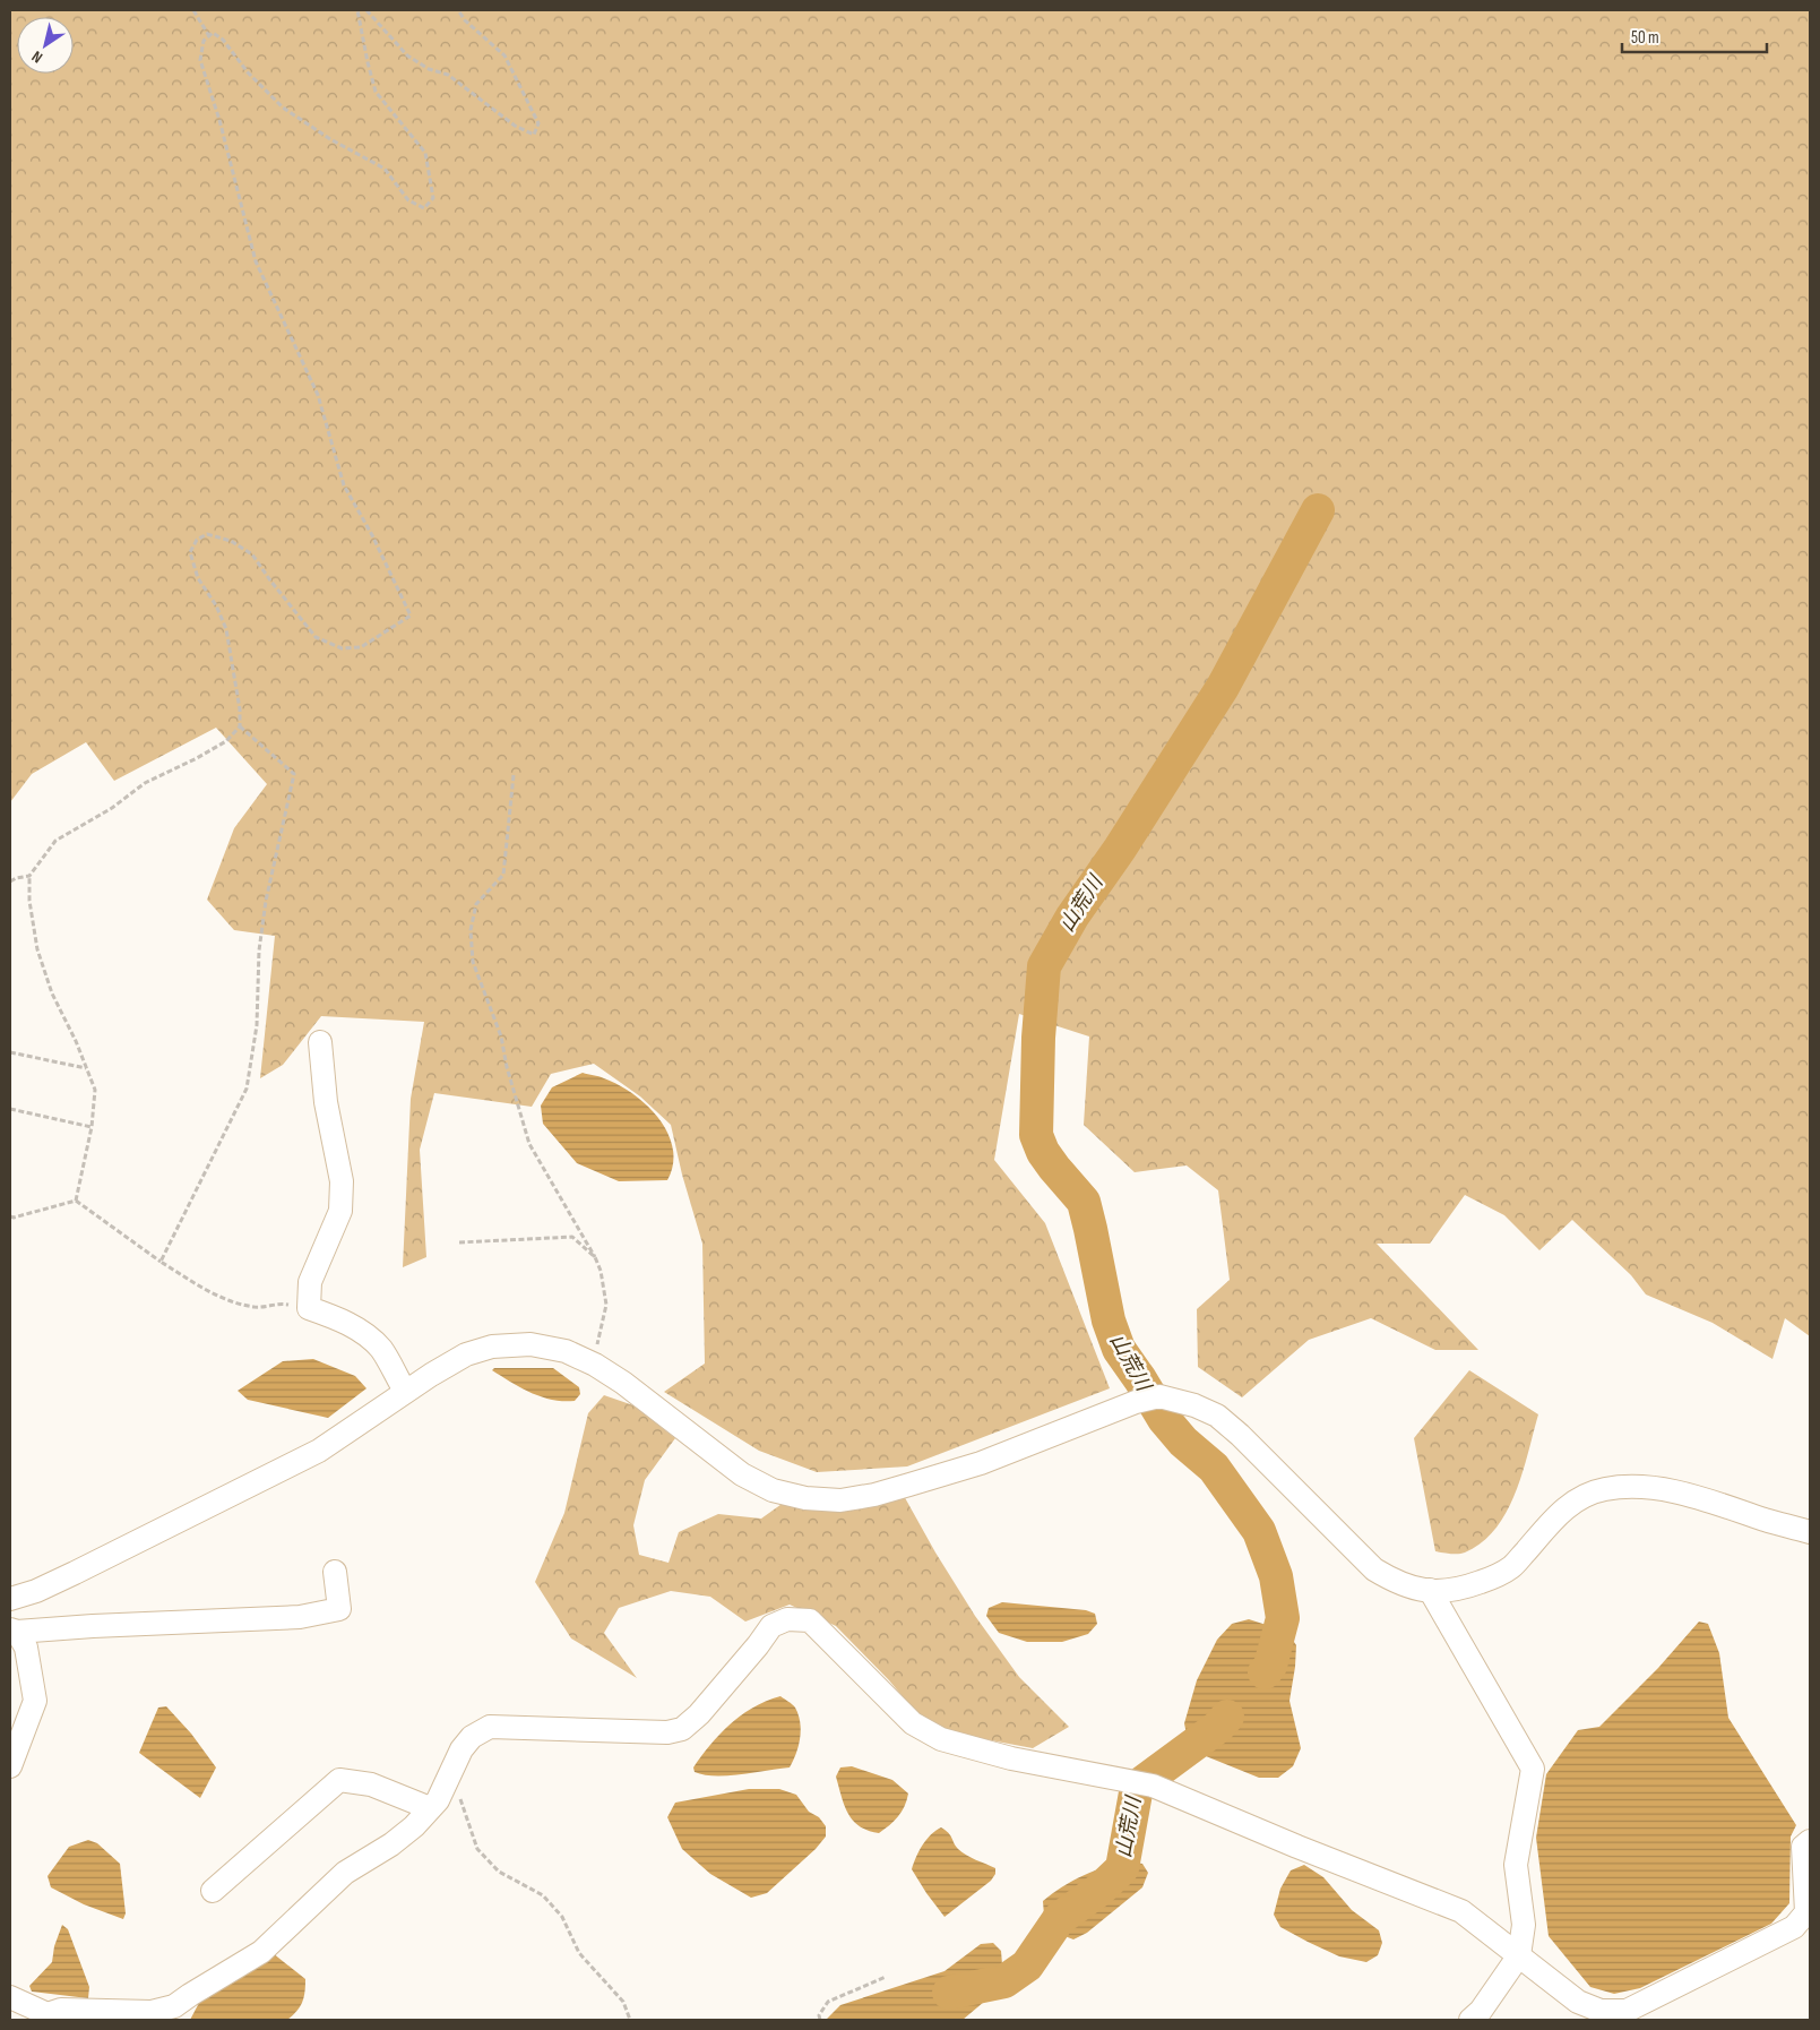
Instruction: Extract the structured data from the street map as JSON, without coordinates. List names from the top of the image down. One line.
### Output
{"water":["山荒川"],"scale_bar":"50 m","north":"bottom left"}
